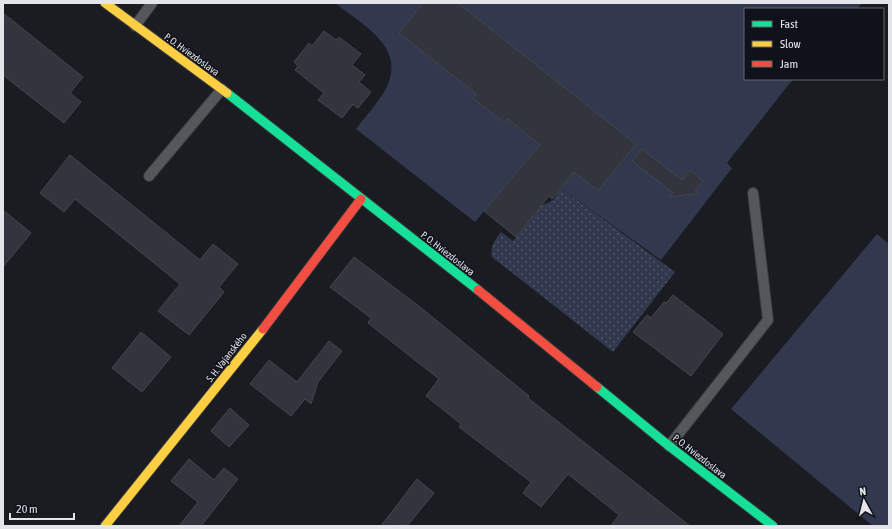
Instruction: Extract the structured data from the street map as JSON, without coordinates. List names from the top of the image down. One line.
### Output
{"streets":{"street":["P. O. Hviezdoslava","S. H. Vajanského"]},"crossings":[["P. O. Hviezdoslava","S. H. Vajanského"]],"legend":["Fast","Slow","Jam"],"scale_bar":"20 m","north":"top"}
